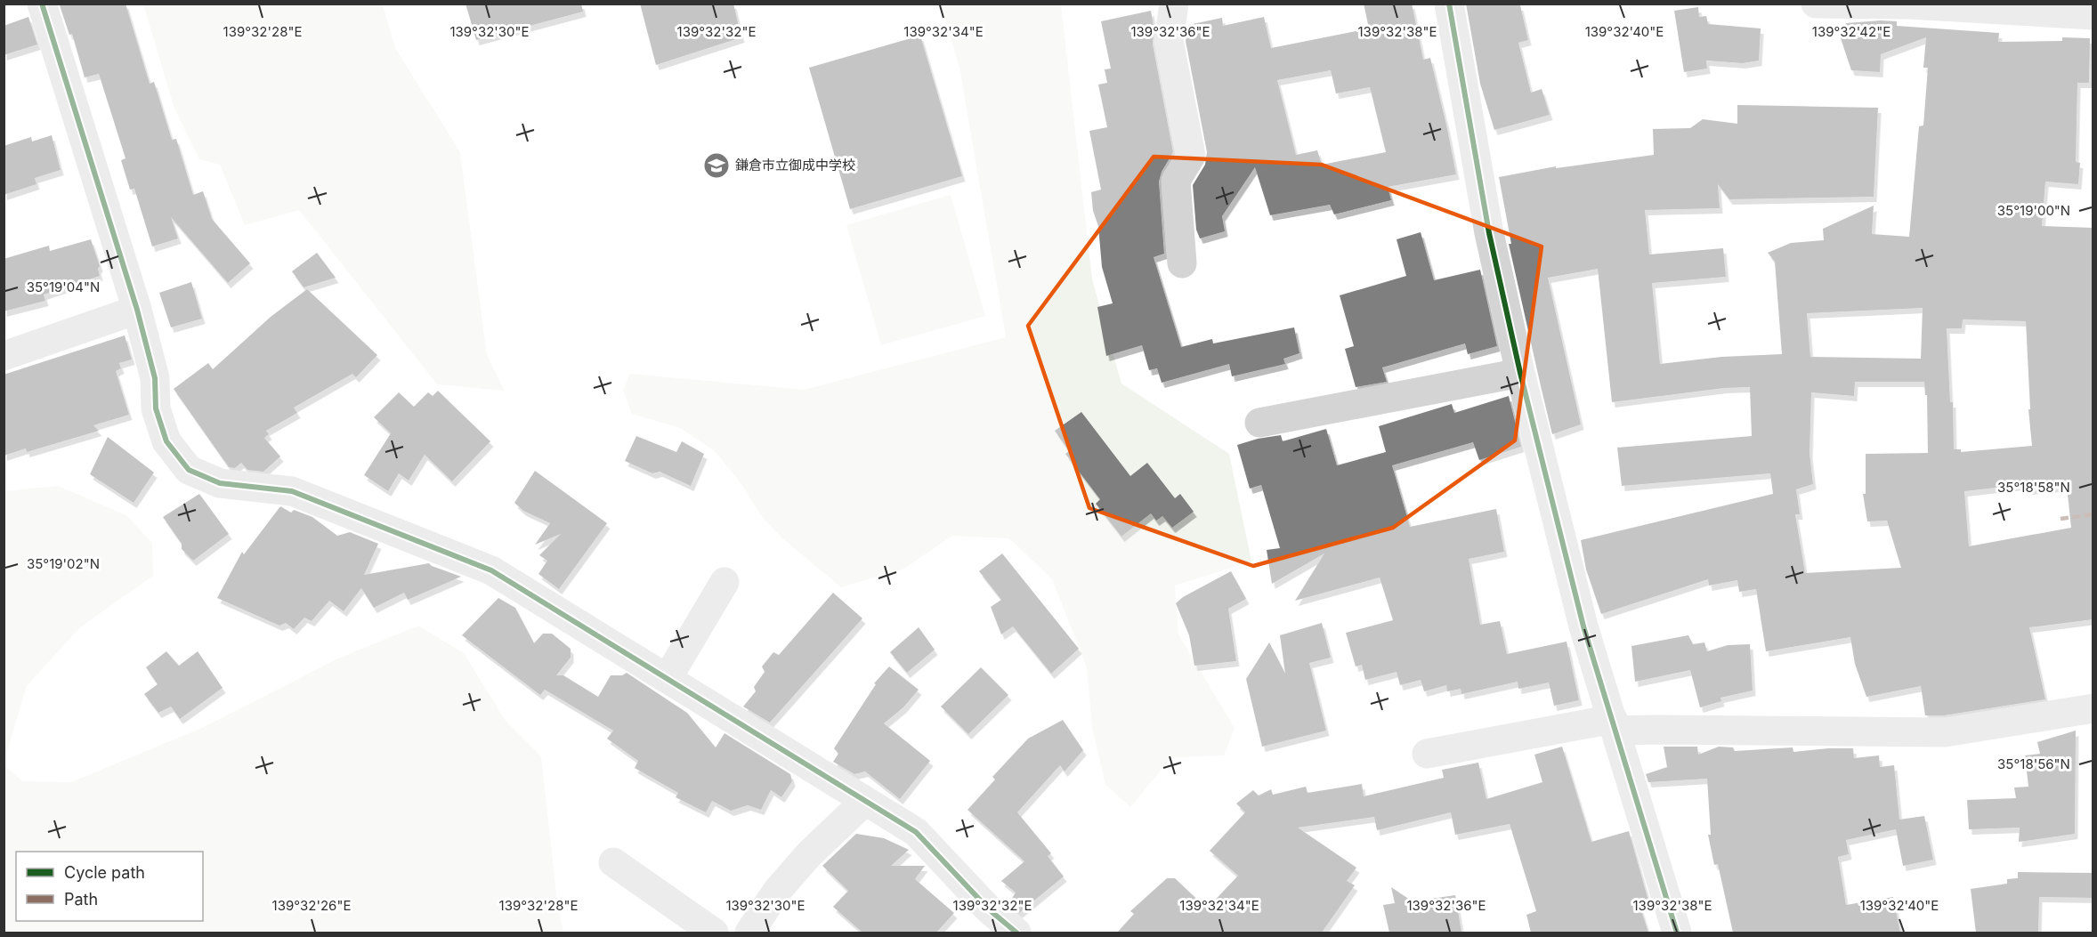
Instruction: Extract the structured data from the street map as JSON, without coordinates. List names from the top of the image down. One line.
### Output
{"places":{"school or university":["鎌倉市立御成中学校"]},"legend":["Cycle path","Path"],"coordinates":["139°32'28\"E","139°32'30\"E","139°32'32\"E","139°32'34\"E","139°32'36\"E","139°32'38\"E","139°32'40\"E","139°32'42\"E","35°19'00\"N","35°19'04\"N","35°18'58\"N","35°19'02\"N","35°18'56\"N","139°32'26\"E"]}
